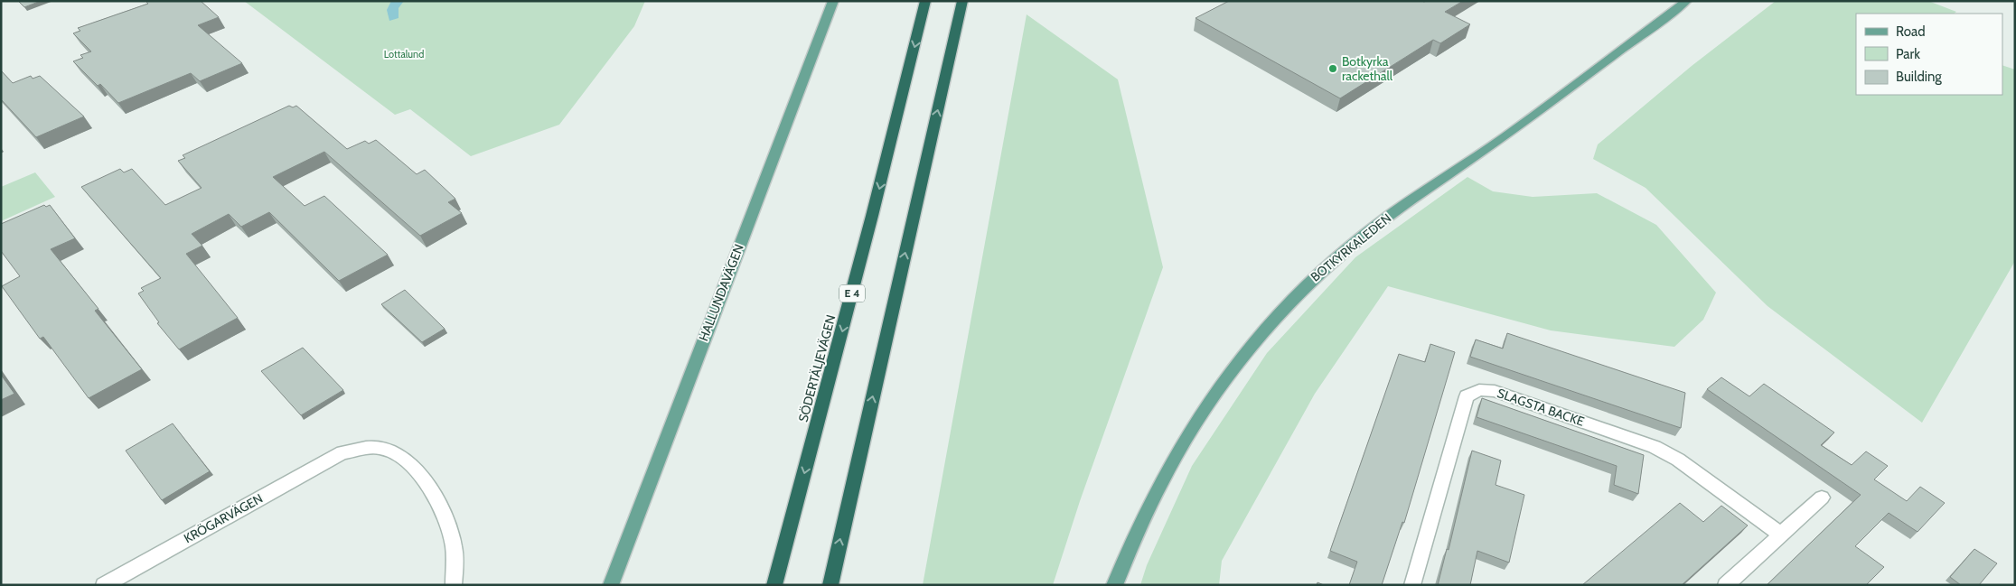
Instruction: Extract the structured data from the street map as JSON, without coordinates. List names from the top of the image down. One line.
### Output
{"streets":{"highway":["E 4","SÖDERTÄLJEVÄGEN"],"main road":["BOTKYRKALEDEN","HALLUNDAVÄGEN"],"street":["SLAGSTA BACKE","KRÖGARVÄGEN"]},"parks":["Lottalund"],"places":["Botkyrka rackethall"],"legend":["Road","Park","Building"]}
